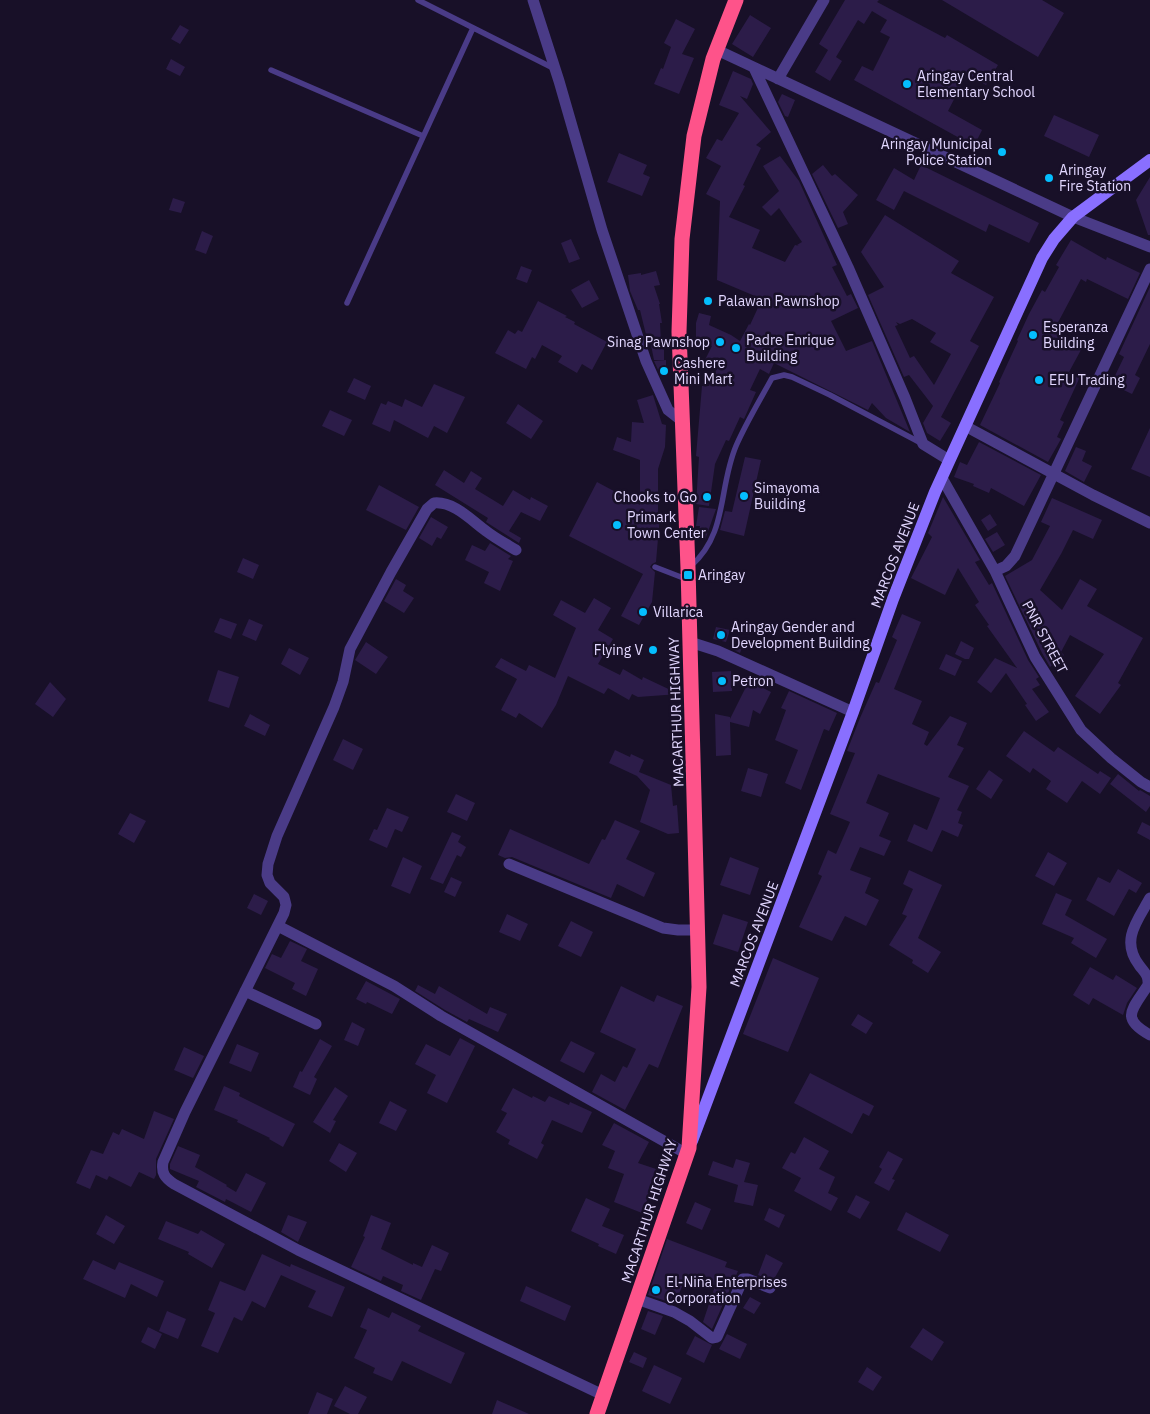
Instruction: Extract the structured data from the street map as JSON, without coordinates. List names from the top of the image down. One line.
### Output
{"streets":{"highway":["MACARTHUR HIGHWAY"],"street":["MARCOS AVENUE","PNR STREET"]},"crossings":[["MARCOS AVENUE","PNR STREET"],["MARCOS AVENUE","MACARTHUR HIGHWAY"]],"places":{"other":["Aringay Central Elementary School","Aringay Municipal Police Station","Aringay Fire Station","Palawan Pawnshop","Esperanza Building","Sinag Pawnshop","Padre Enrique Building","Cashere Mini Mart","EFU Trading","Simayoma Building","Chooks to Go","Primark Town Center","Villarica","Aringay Gender and Development Building","Flying V","Petron","El-Niña Enterprises Corporation"],"transit":["Aringay"]}}
